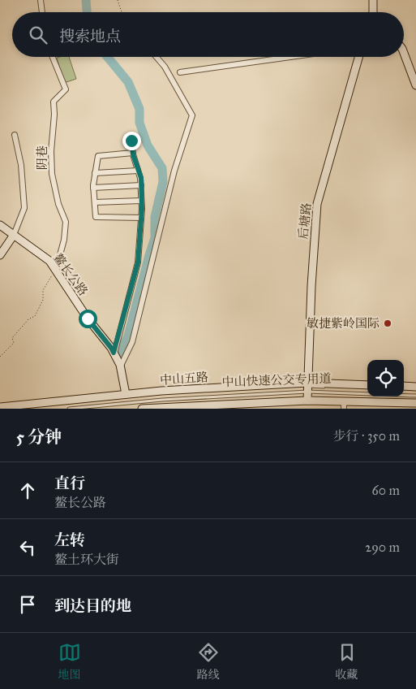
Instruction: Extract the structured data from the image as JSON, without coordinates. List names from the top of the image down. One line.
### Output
{"streets":{"street":["阴巷","后塘路","鳌长公路","中山五路"],"lane":["中山快速公交专用道"]},"crossings":[["阴巷","鳌长公路"],["后塘路","中山五路"],["后塘路","中山快速公交专用道"],["鳌长公路","中山五路"],["中山五路","中山快速公交专用道"]],"places":["敏捷紫岭国际"],"page":{"search":"搜索地点","heading":["5 分钟","步行 · 350 m"],"list":[["直行","鳌长公路","60 m"],["左转","鳌土环大街","290 m"],"到达目的地"],"nav":["地图","路线","收藏"]}}
